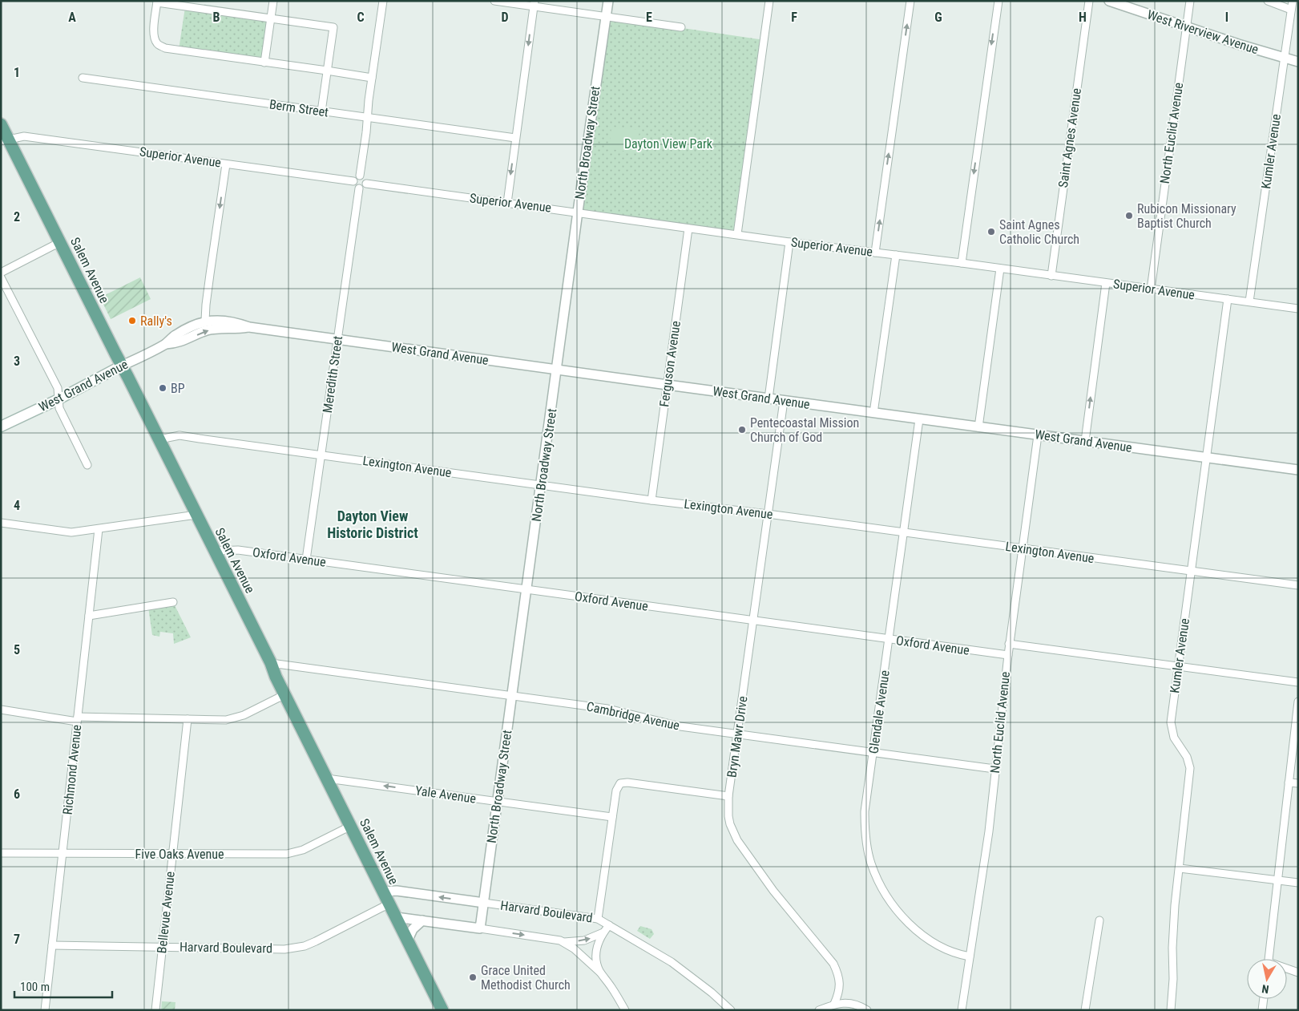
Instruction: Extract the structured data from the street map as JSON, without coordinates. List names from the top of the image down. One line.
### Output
{"streets":{"main road":["Salem Avenue","West Grand Avenue"],"street":["West Riverview Avenue","Berm Street","North Euclid Avenue","Saint Agnes Avenue","North Broadway Street","Kumler Avenue","Superior Avenue","Ferguson Avenue","Meredith Street","Lexington Avenue","Oxford Avenue","Glendale Avenue","Cambridge Avenue","Bryn Mawr Drive","Richmond Avenue","Yale Avenue","Five Oaks Avenue","Harvard Boulevard","Bellevue Avenue"]},"crossings":[["West Riverview Avenue","North Euclid Avenue"],["West Riverview Avenue","Kumler Avenue"],["North Euclid Avenue","Superior Avenue"],["North Euclid Avenue","West Grand Avenue"],["North Euclid Avenue","Lexington Avenue"],["North Euclid Avenue","Oxford Avenue"],["North Euclid Avenue","Glendale Avenue"],["North Euclid Avenue","Cambridge Avenue"],["Saint Agnes Avenue","Superior Avenue"],["North Broadway Street","Superior Avenue"],["North Broadway Street","West Grand Avenue"],["North Broadway Street","Lexington Avenue"],["North Broadway Street","Oxford Avenue"],["North Broadway Street","Cambridge Avenue"],["North Broadway Street","Yale Avenue"],["North Broadway Street","Harvard Boulevard"],["Kumler Avenue","Superior Avenue"],["Kumler Avenue","West Grand Avenue"],["Kumler Avenue","Lexington Avenue"],["Superior Avenue","Salem Avenue"],["Superior Avenue","Ferguson Avenue"],["Superior Avenue","Meredith Street"],["Salem Avenue","West Grand Avenue"],["Salem Avenue","Lexington Avenue"],["Salem Avenue","Oxford Avenue"],["Salem Avenue","Cambridge Avenue"],["Salem Avenue","Yale Avenue"],["Salem Avenue","Five Oaks Avenue"],["Salem Avenue","Harvard Boulevard"],["West Grand Avenue","Ferguson Avenue"],["West Grand Avenue","Meredith Street"],["West Grand Avenue","Glendale Avenue"],["West Grand Avenue","Bryn Mawr Drive"],["Ferguson Avenue","Lexington Avenue"],["Meredith Street","Lexington Avenue"],["Meredith Street","Oxford Avenue"],["Lexington Avenue","Glendale Avenue"],["Lexington Avenue","Bryn Mawr Drive"],["Oxford Avenue","Glendale Avenue"],["Oxford Avenue","Bryn Mawr Drive"],["Glendale Avenue","Cambridge Avenue"],["Cambridge Avenue","Bryn Mawr Drive"],["Richmond Avenue","Five Oaks Avenue"],["Richmond Avenue","Harvard Boulevard"],["Five Oaks Avenue","Bellevue Avenue"],["Harvard Boulevard","Bellevue Avenue"]],"one_way":["Yale Avenue"],"districts":["Dayton View Historic District"],"parks":["Dayton View Park"],"places":["Rubicon Missionary Baptist Church","Saint Agnes Catholic Church","Rally's","BP","Pentecoastal Mission Church of God","Grace United Methodist Church"],"scale_bar":"100 m","north":"bottom","grid":{"columns":["A","B","C","D","E","F","G","H","I"],"rows":["1","2","3","4","5","6","7"]}}
